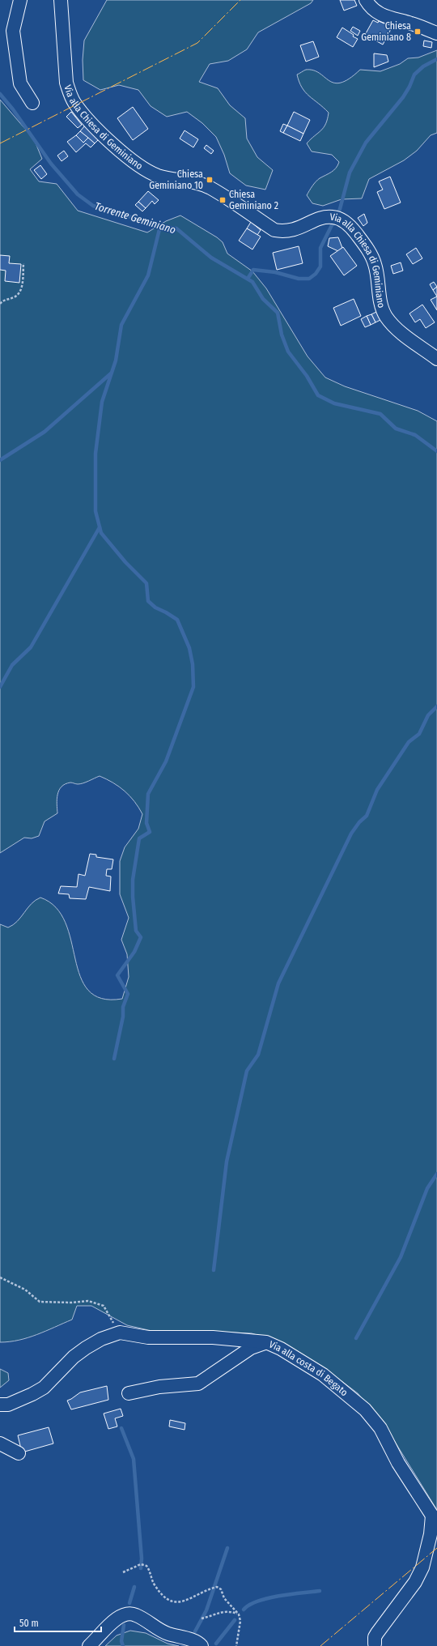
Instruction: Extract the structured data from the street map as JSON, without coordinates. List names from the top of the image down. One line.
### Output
{"streets":{"street":["Via alla Chiesa di Geminiano","Via alla costa di Begato"]},"water":["Torrente Geminiano"],"places":{"transit":["Chiesa Geminiano 8","Chiesa Geminiano 10","Chiesa Geminiano 2"]},"scale_bar":"50 m"}
